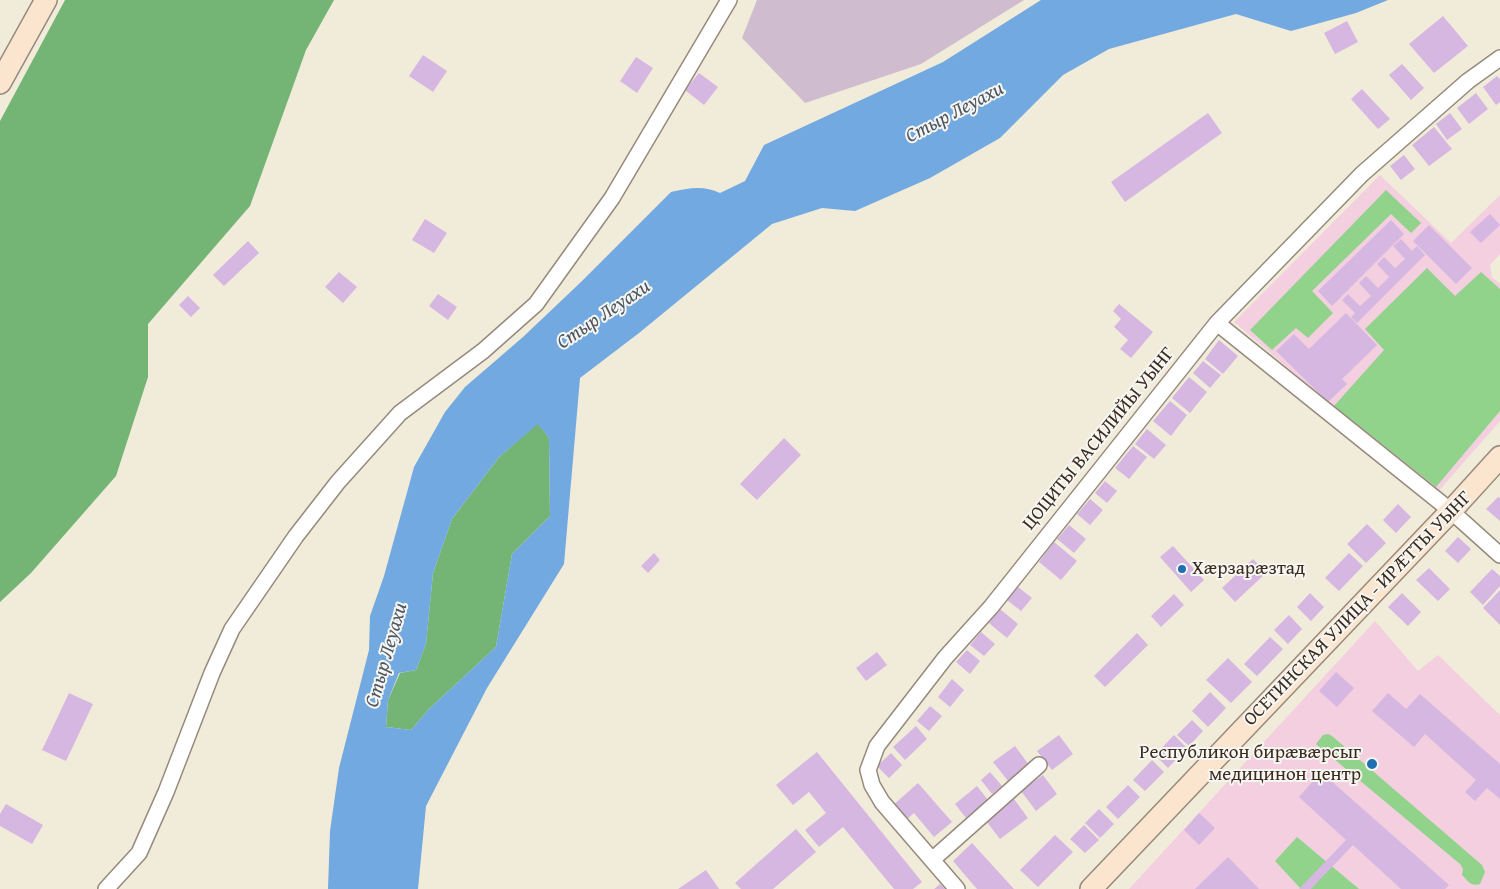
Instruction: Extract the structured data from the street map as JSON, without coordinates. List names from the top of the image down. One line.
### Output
{"streets":{"street":["ЦОЦИТЫ ВАСИЛИЙЫ УЫНГ","ОСЕТИНСКАЯ УЛИЦА - ИРÆТТЫ УЫНГ"]},"water":["Стыр Леуахи"],"places":["Хæрзарæзтад","Республикон бирæвæрсыг медицинон центр"]}
